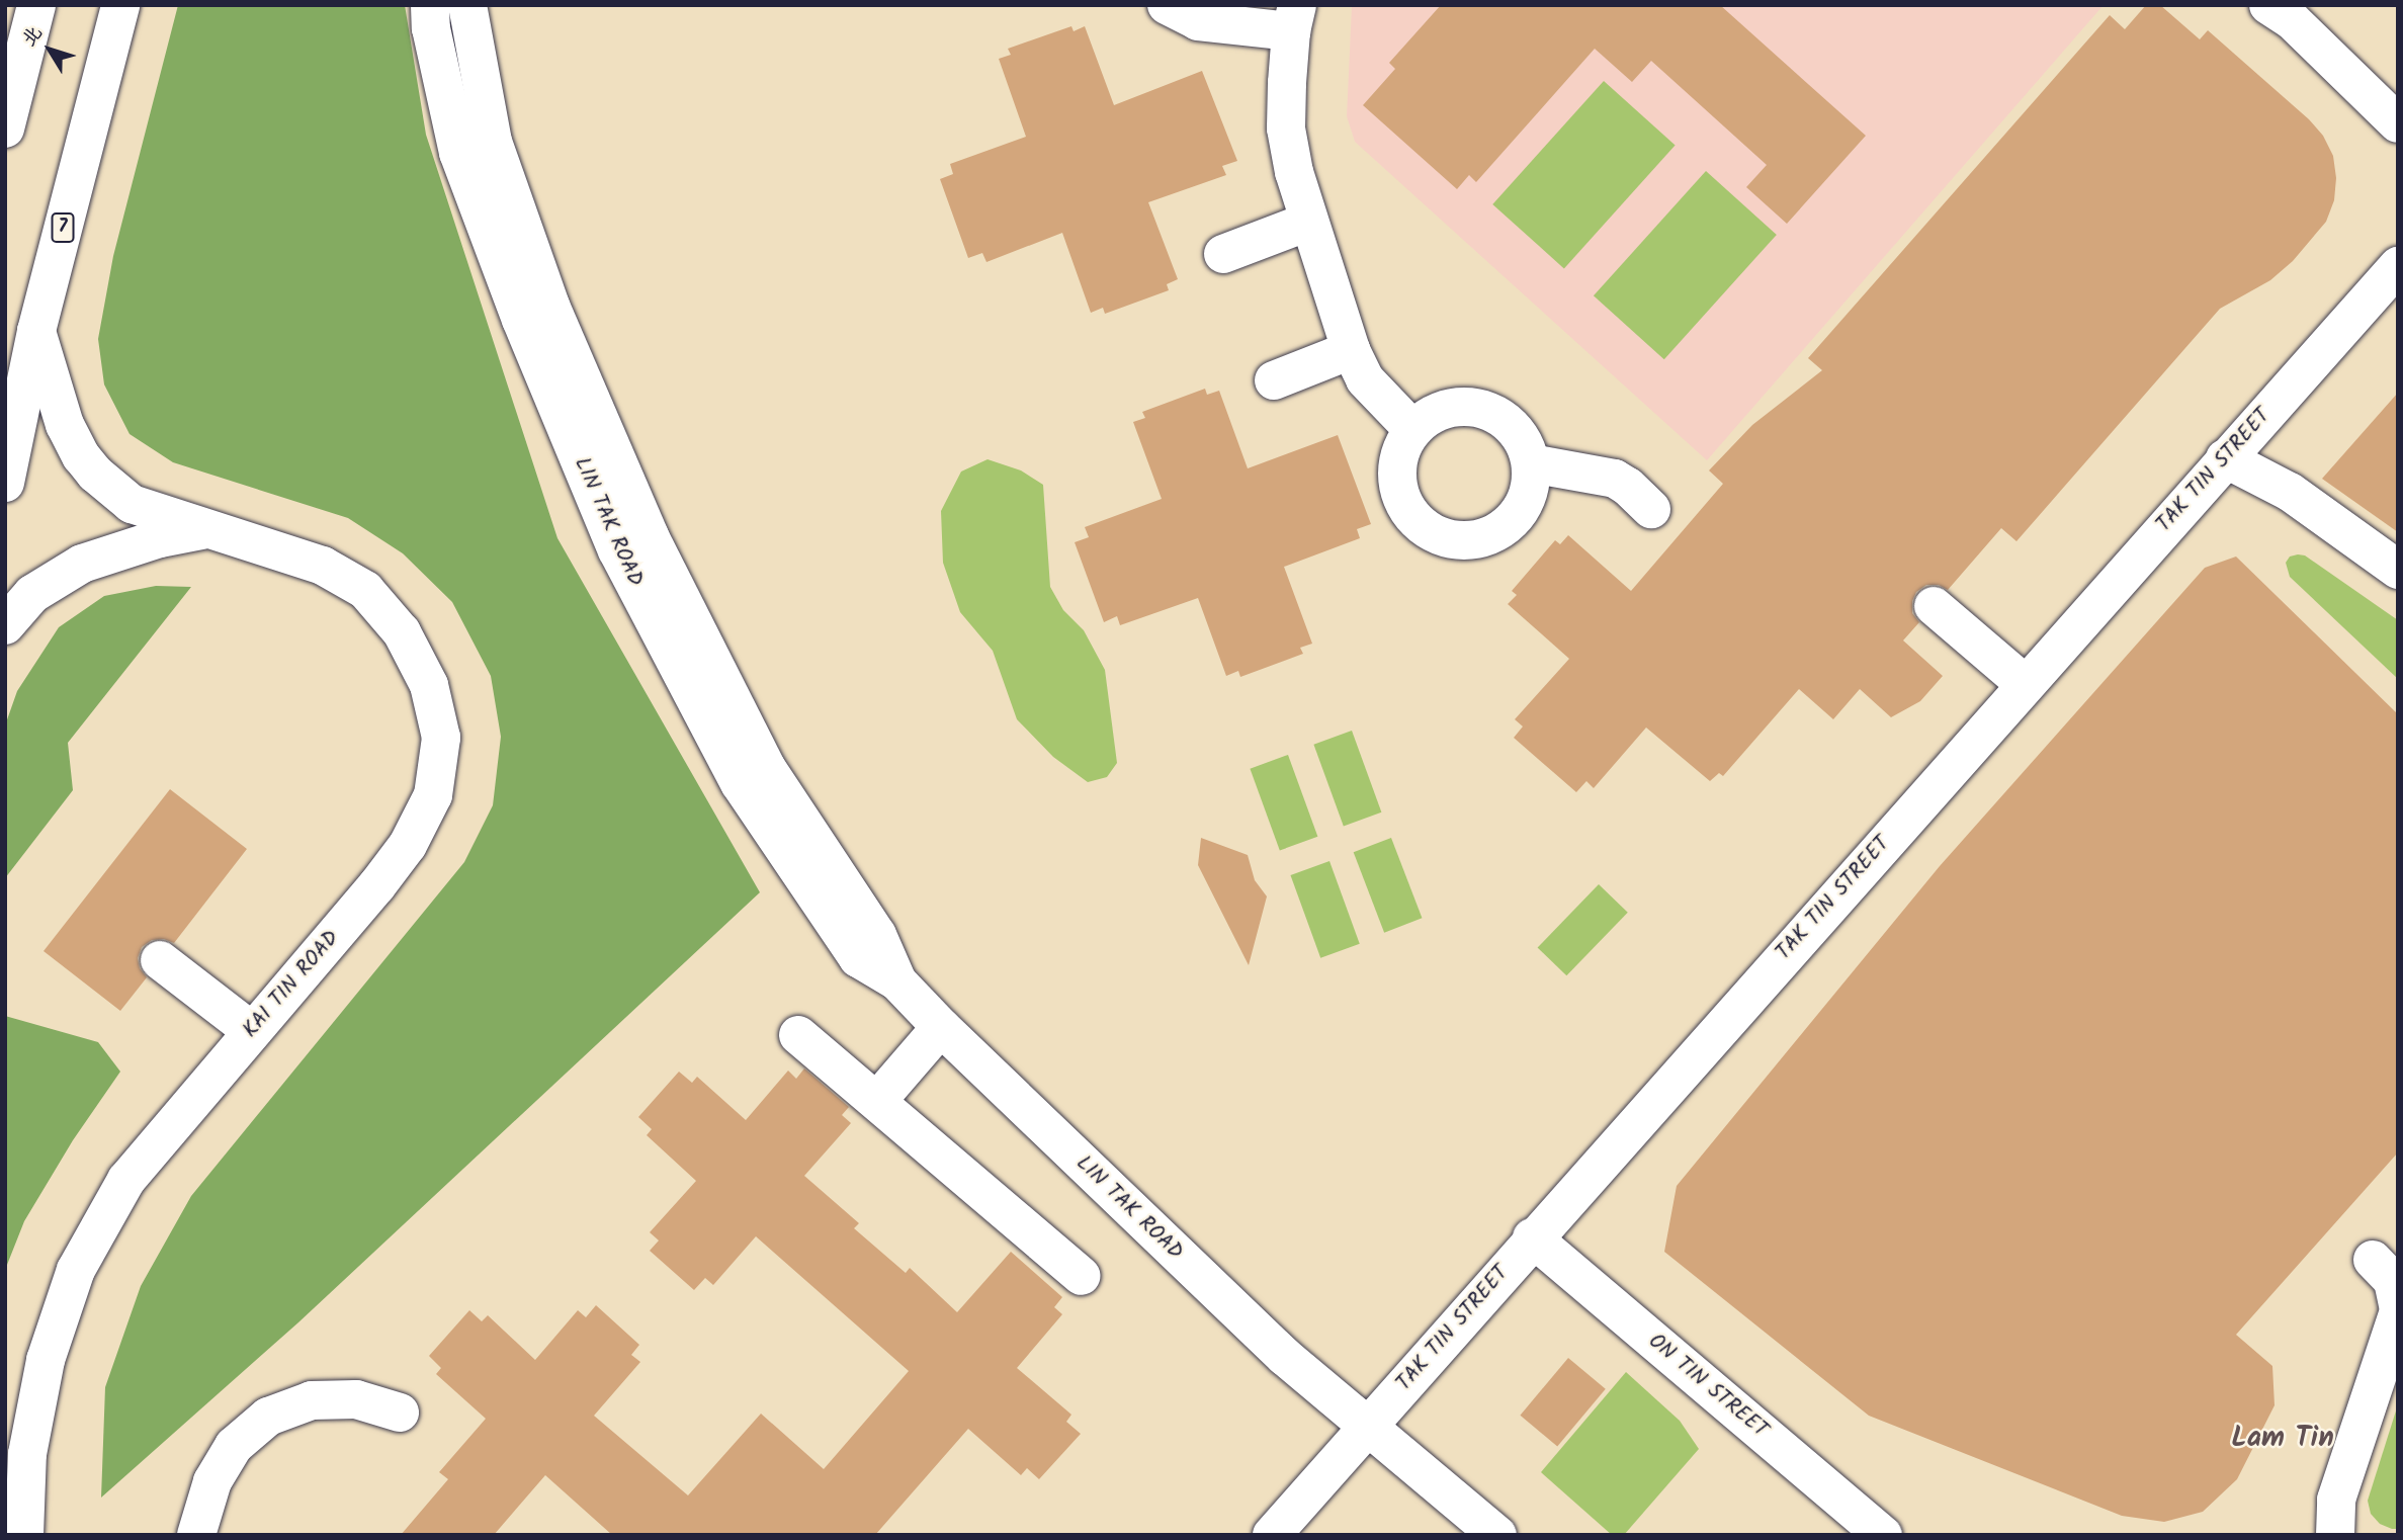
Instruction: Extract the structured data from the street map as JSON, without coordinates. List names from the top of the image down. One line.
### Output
{"streets":{"main road":["7","TAK TIN STREET","LIN TAK ROAD","KAI TIN ROAD","ON TIN STREET"]},"crossings":[["7","KAI TIN ROAD"],["TAK TIN STREET","LIN TAK ROAD"],["TAK TIN STREET","ON TIN STREET"]],"districts":["Lam Tin"],"north":"top left"}
